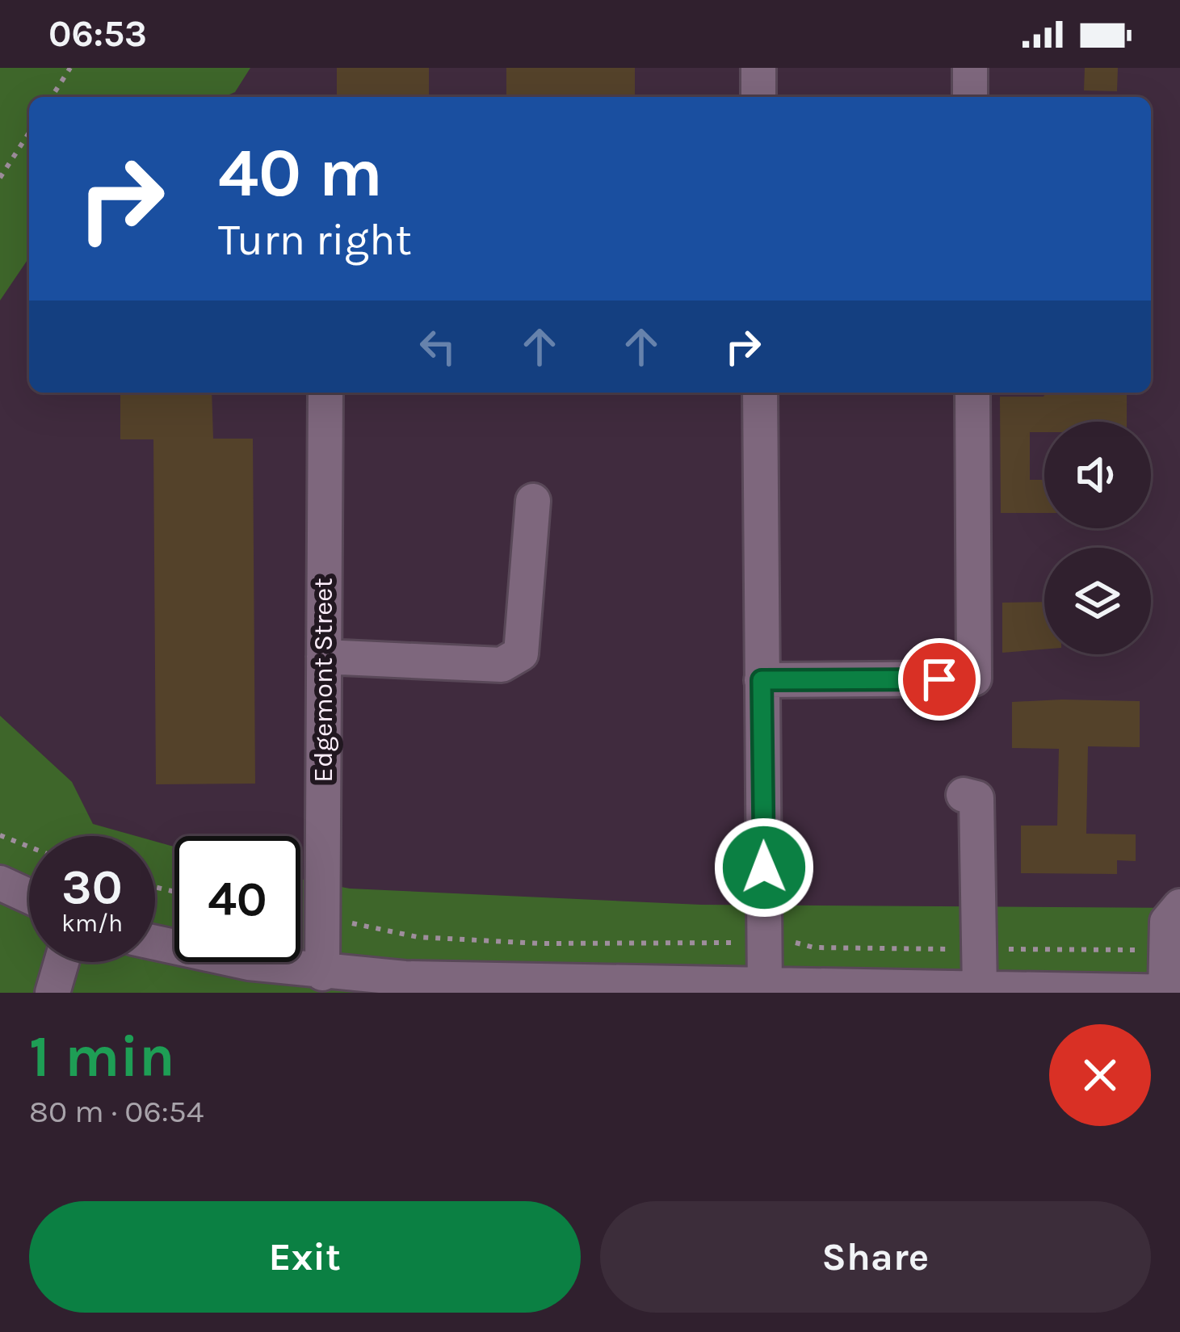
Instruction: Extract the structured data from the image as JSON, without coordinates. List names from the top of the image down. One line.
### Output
{"streets":{"street":["Edgemont Street"]},"page":{"status":"06:53","turn":["40 m","Turn right"],"speed":"30 km/h","limit":"40","heading":["1 min","80 m · 06:54"],"buttons":["Exit","Share"]}}
